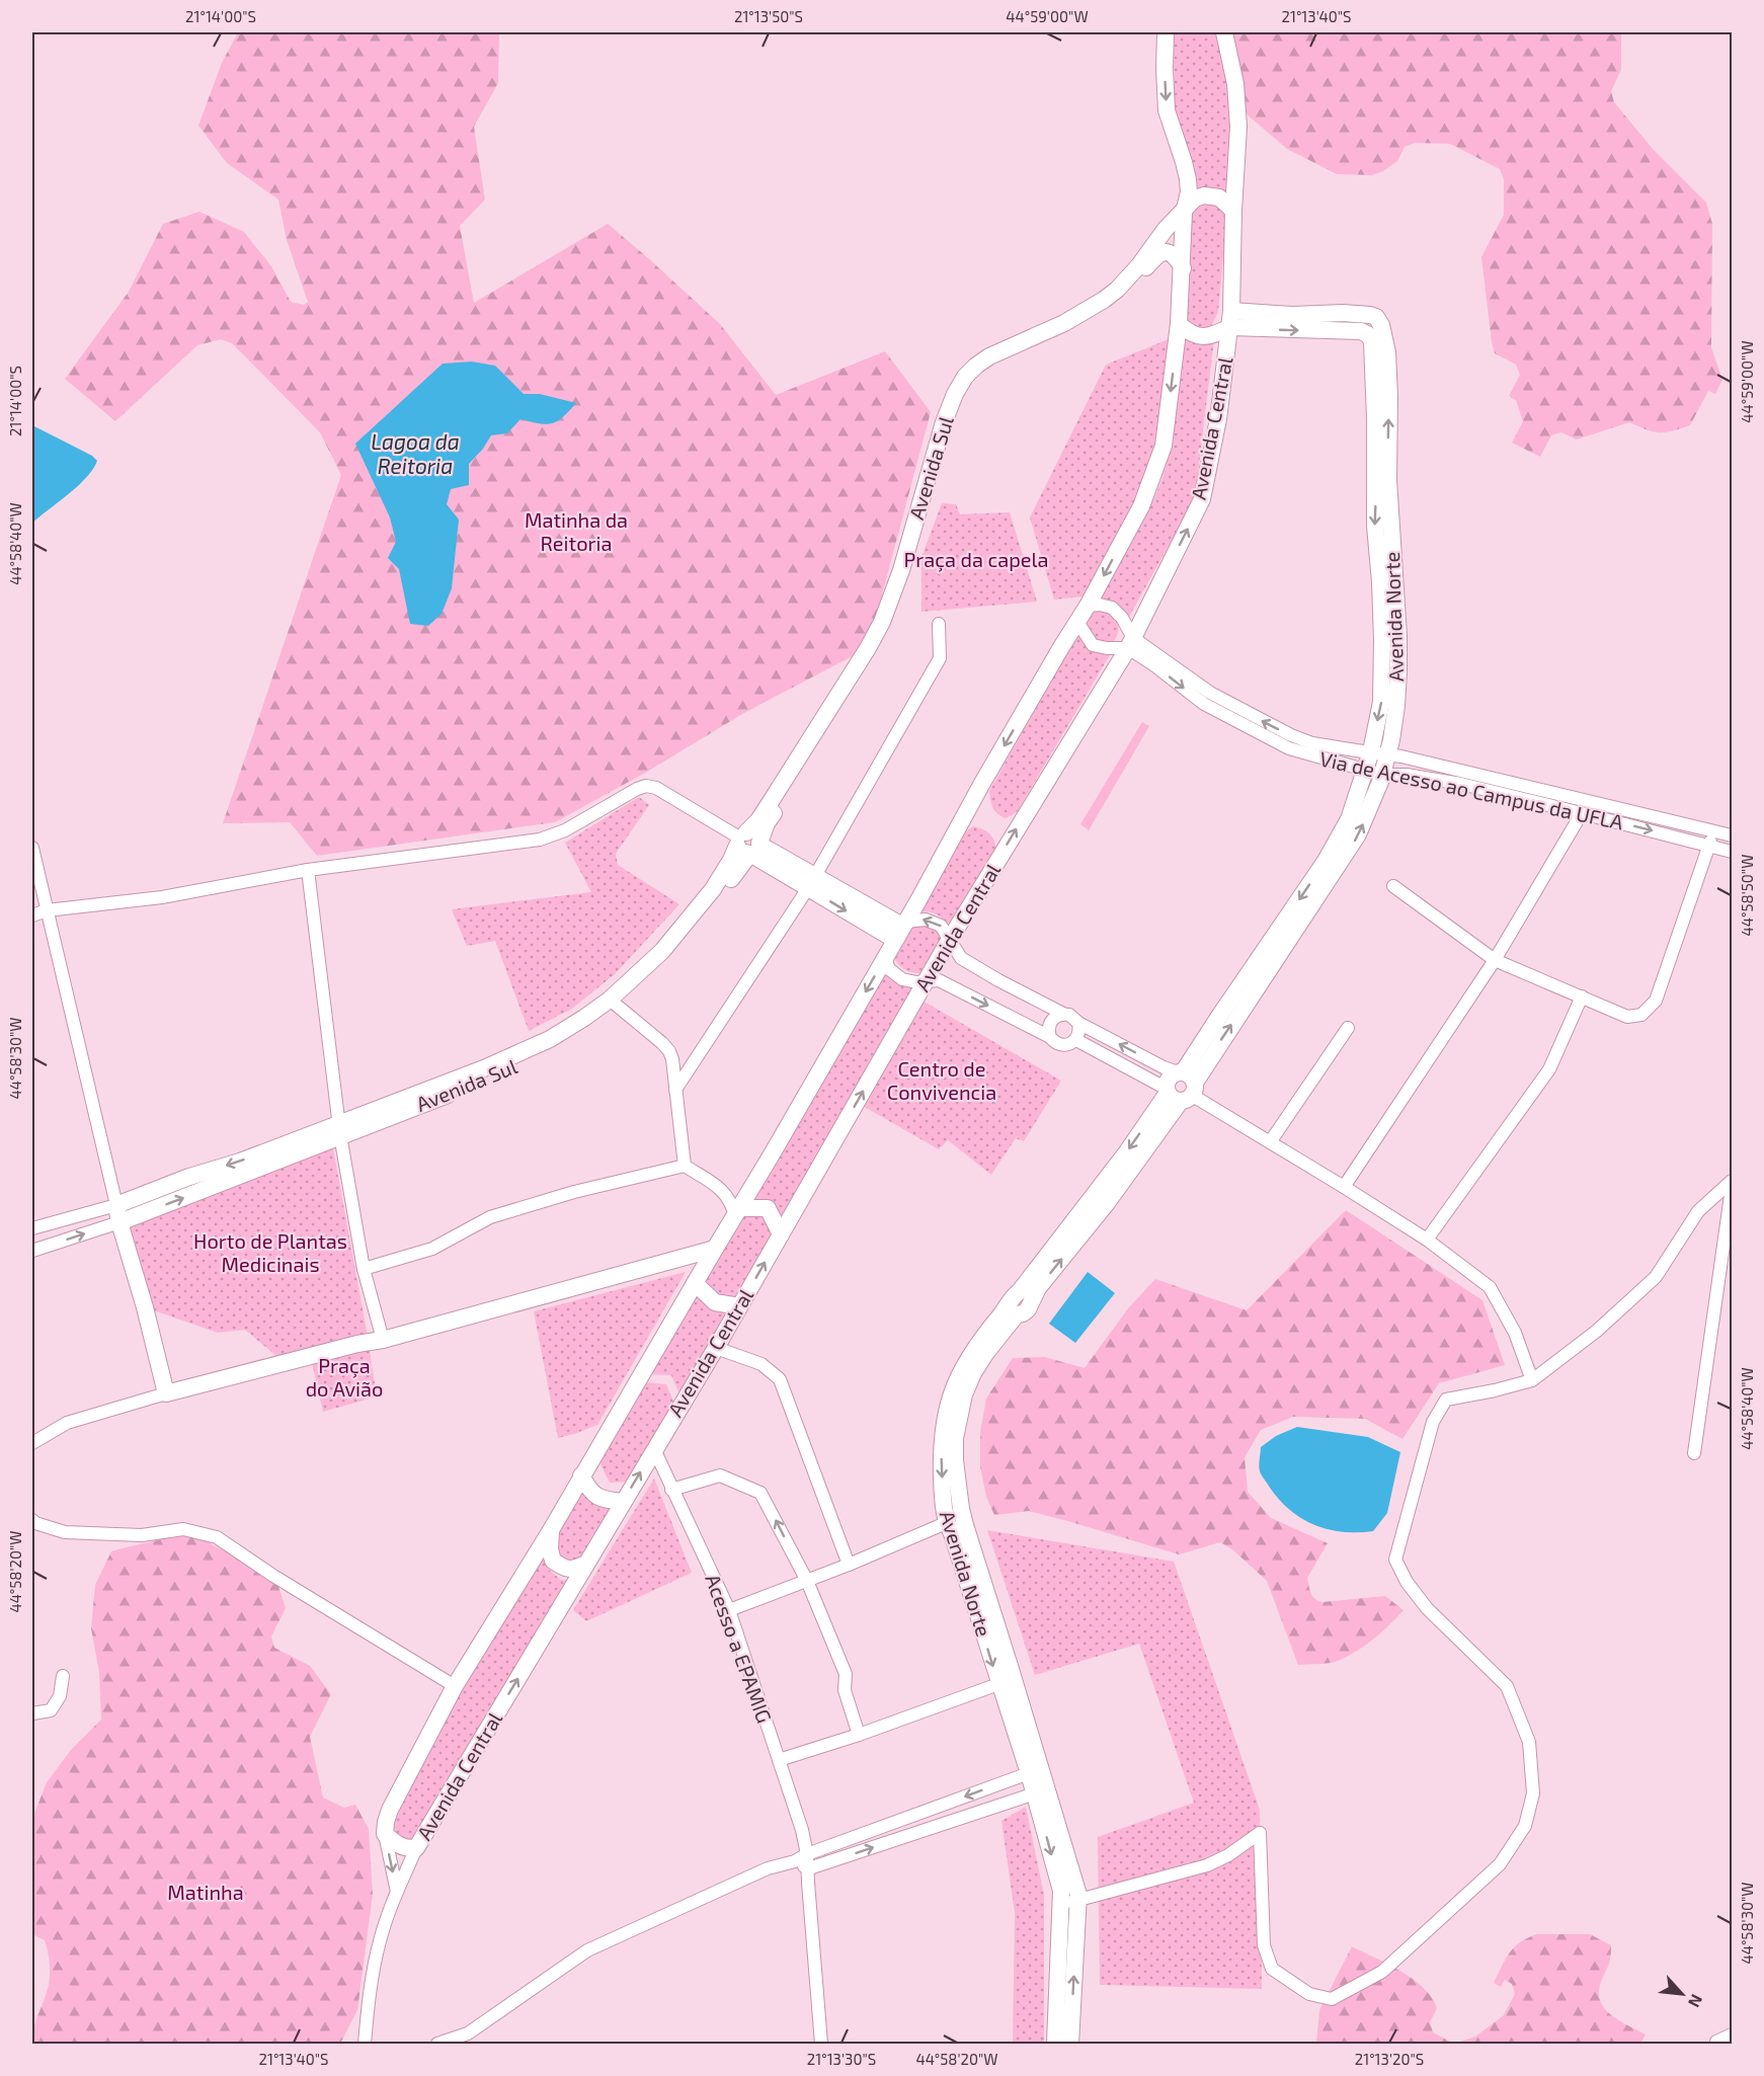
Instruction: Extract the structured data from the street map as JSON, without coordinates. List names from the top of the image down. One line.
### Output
{"streets":{"street":["Avenida Central","Avenida Sul","Avenida Norte","Via de Acesso ao Campus da UFLA","Acesso a EPAMIG"]},"crossings":[["Avenida Central","Avenida Sul"],["Avenida Central","Avenida Norte"],["Avenida Central","Via de Acesso ao Campus da UFLA"],["Avenida Central","Acesso a EPAMIG"],["Avenida Norte","Via de Acesso ao Campus da UFLA"]],"water":["Lagoa da Reitoria"],"parks":["Matinha da Reitoria","Praça da capela","Centro de Convivencia","Horto de Plantas Medicinais","Praça do Avião","Matinha"],"north":"bottom right","coordinates":["21°14'00\"S","21°13'50\"S","44°59'00\"W","21°13'40\"S","44°58'40\"W","44°58'50\"W","44°58'30\"W","44°58'20\"W","21°13'30\"S","21°13'20\"S"]}
